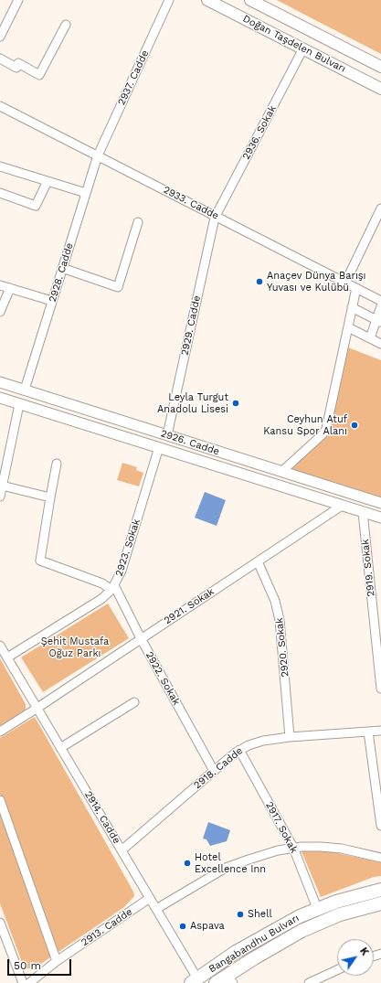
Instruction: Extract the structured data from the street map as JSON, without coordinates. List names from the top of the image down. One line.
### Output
{"streets":{"main road":["Doğan Taşdelen Bulvarı","Bangabandhu Bulvarı"],"street":["2937. Cadde","2936. Sokak","2933. Cadde","2928. Cadde","2929. Cadde","2926. Cadde","2923. Sokak","2919. Sokak","2921. Sokak","2920. Sokak","2922. Sokak","2918. Cadde","2914. Cadde","2917. Sokak","2913. Cadde"]},"crossings":[["Doğan Taşdelen Bulvarı","2936. Sokak"],["2937. Cadde","2933. Cadde"],["2937. Cadde","2928. Cadde"],["2936. Sokak","2933. Cadde"],["2936. Sokak","2929. Cadde"],["2933. Cadde","2928. Cadde"],["2933. Cadde","2929. Cadde"],["2928. Cadde","2926. Cadde"],["2929. Cadde","2926. Cadde"],["2926. Cadde","2923. Sokak"],["2926. Cadde","2919. Sokak"],["2926. Cadde","2921. Sokak"],["2923. Sokak","2922. Sokak"],["2923. Sokak","2914. Cadde"],["2921. Sokak","2920. Sokak"],["2921. Sokak","2922. Sokak"],["2921. Sokak","2914. Cadde"],["2920. Sokak","2918. Cadde"],["2922. Sokak","2918. Cadde"],["2918. Cadde","2914. Cadde"],["2918. Cadde","2917. Sokak"],["2914. Cadde","2913. Cadde"],["2914. Cadde","Bangabandhu Bulvarı"],["2917. Sokak","Bangabandhu Bulvarı"]],"parks":["Şehit Mustafa Oğuz Parkı"],"places":["Anaçev Dünya Barışı Yuvası ve Kulübü","Leyla Turgut Anadolu Lisesi","Ceyhun Atuf Kansu Spor Alanı","Hotel Excellence Inn","Shell","Aspava"],"scale_bar":"50 m","north":"top right"}
